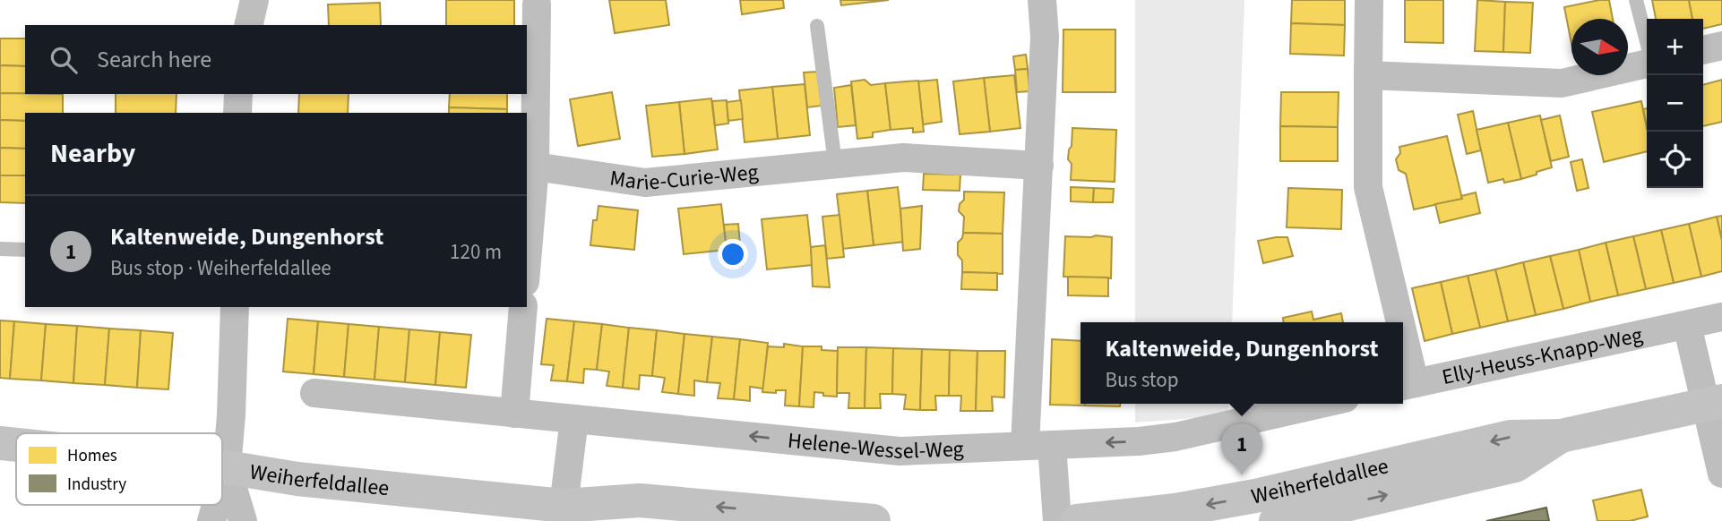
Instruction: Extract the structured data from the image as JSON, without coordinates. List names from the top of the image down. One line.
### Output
{"streets":{"main road":["Weiherfeldallee"],"street":["Marie-Curie-Weg","Elly-Heuss-Knapp-Weg","Helene-Wessel-Weg"]},"one_way":["Helene-Wessel-Weg","Weiherfeldallee"],"legend":["Homes","Industry"],"north":"right","page":{"map_buttons":["+","−"],"search":"Search here","heading":"Nearby","list":[{"mark":"1","name":"Kaltenweide, Dungenhorst","note":"Bus stop · Weiherfeldallee","value":"120 m"}],"popup":["Kaltenweide, Dungenhorst","Bus stop"],"pins":"1"}}
